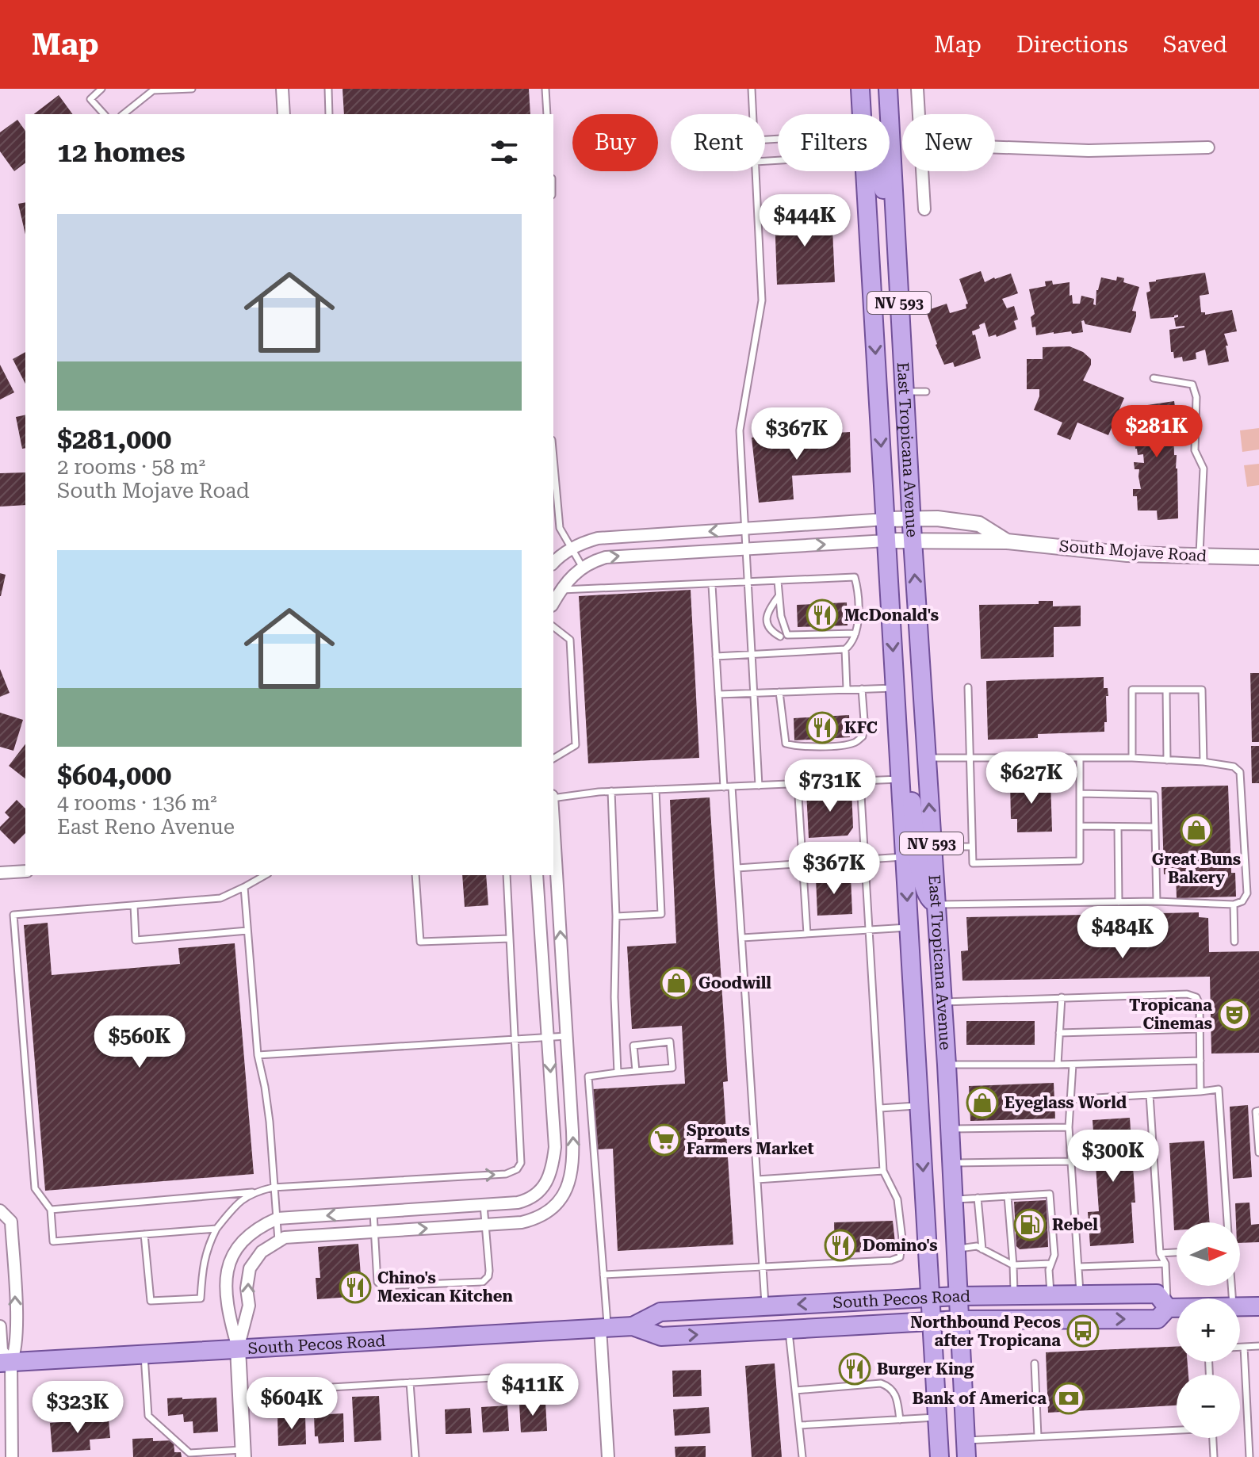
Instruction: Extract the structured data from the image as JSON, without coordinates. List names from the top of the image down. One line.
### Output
{"streets":{"main road":["NV 593","East Tropicana Avenue","South Pecos Road"],"street":["South Mojave Road"]},"crossings":[["East Tropicana Avenue","South Mojave Road"],["East Tropicana Avenue","South Pecos Road"]],"places":{"restaurant":["McDonald's","KFC","Domino's","Chino's Mexican Kitchen","Burger King"],"shop":["Great Buns Bakery","Goodwill","Eyeglass World"],"theatre":["Tropicana Cinemas"],"supermarket":["Sprouts Farmers Market"],"fuel station":["Rebel"],"bus stop":["Northbound Pecos after Tropicana"],"bank":["Bank of America"]},"north":"right","page":{"header":"Map","nav":["Map","Directions","Saved"],"chip":["Buy","Rent","Filters","New"],"heading":"12 homes","list":[{"name":"$281,000","note":"2 rooms · 58 m² · South Mojave Road"},{"name":"$604,000","note":"4 rooms · 136 m² · East Reno Avenue"}],"price":["$444K","$281K","$367K","$627K","$731K","$367K","$484K","$560K","$300K","$411K","$604K","$323K"],"map_buttons":["+","−"]}}
